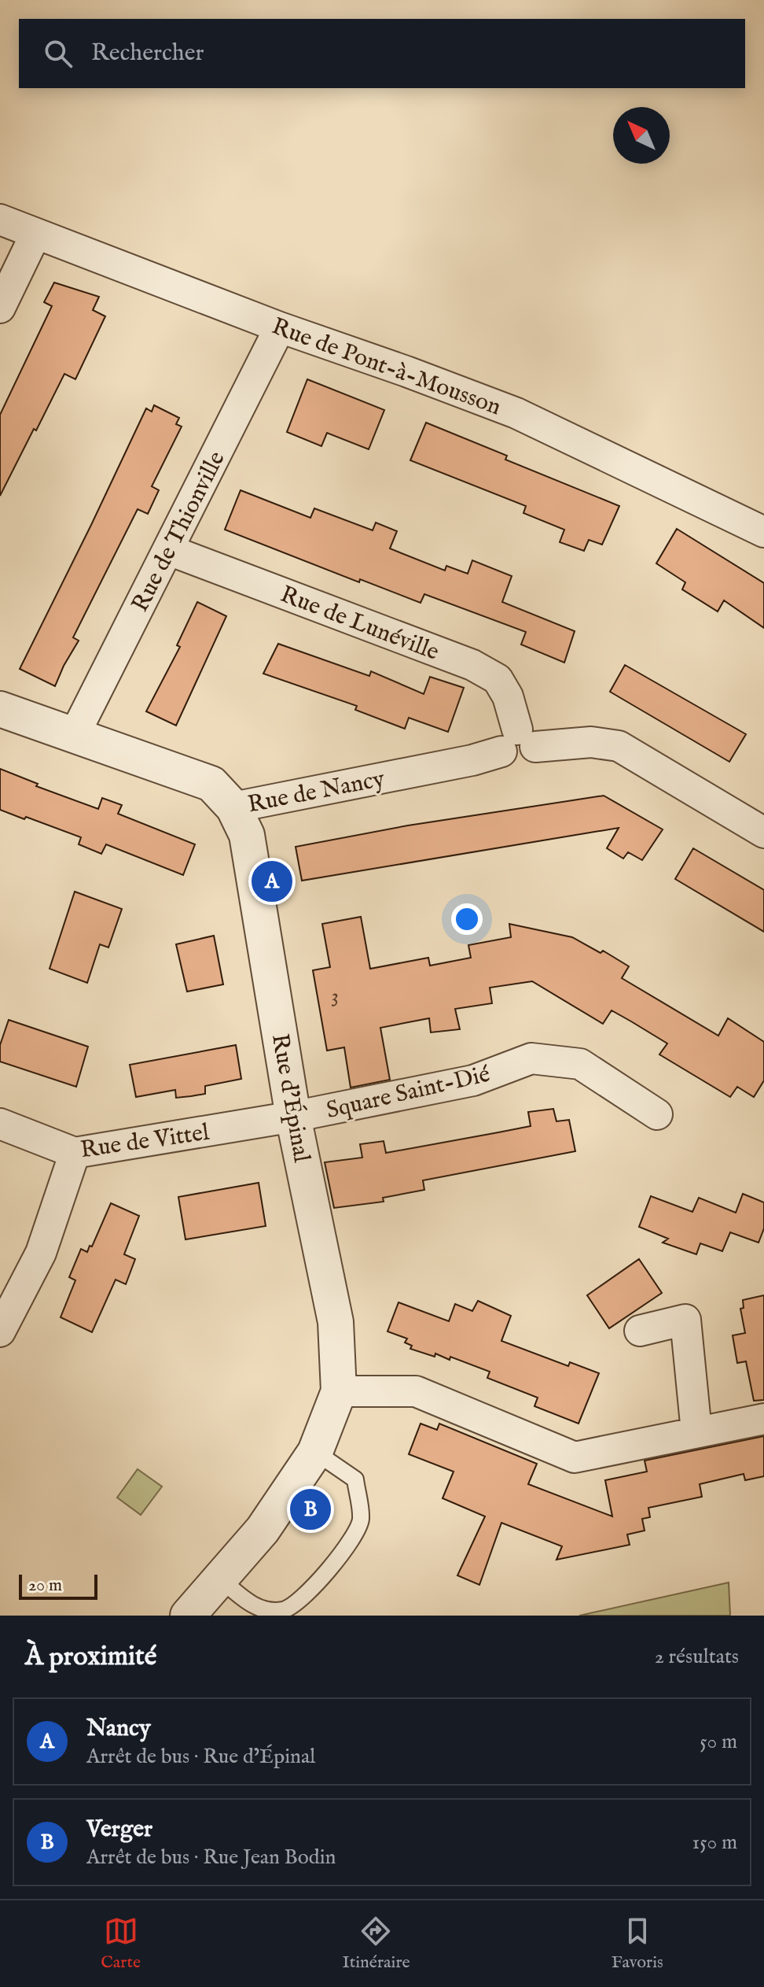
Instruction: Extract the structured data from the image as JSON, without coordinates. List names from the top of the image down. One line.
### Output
{"streets":{"street":["Rue de Pont-à-Mousson","Rue de Thionville","Rue de Lunéville","Rue de Nancy","Square Saint-Dié","Rue d’Épinal","Rue de Vittel"]},"crossings":[["Rue de Pont-à-Mousson","Rue de Thionville"],["Rue de Thionville","Rue de Lunéville"],["Rue de Thionville","Rue de Nancy"],["Rue de Lunéville","Rue de Nancy"],["Rue de Nancy","Rue d’Épinal"],["Square Saint-Dié","Rue d’Épinal"],["Square Saint-Dié","Rue de Vittel"],["Rue d’Épinal","Rue de Vittel"]],"house_numbers":["3"],"scale_bar":"20 m","north":"top left","page":{"search":"Rechercher","pins":["A","B"],"scale":"20 m","heading":["À proximité","2 résultats"],"list":[{"mark":"A","name":"Nancy","note":"Arrêt de bus · Rue d’Épinal","value":"50 m"},{"mark":"B","name":"Verger","note":"Arrêt de bus · Rue Jean Bodin","value":"150 m"}],"nav":["Carte","Itinéraire","Favoris"]}}
